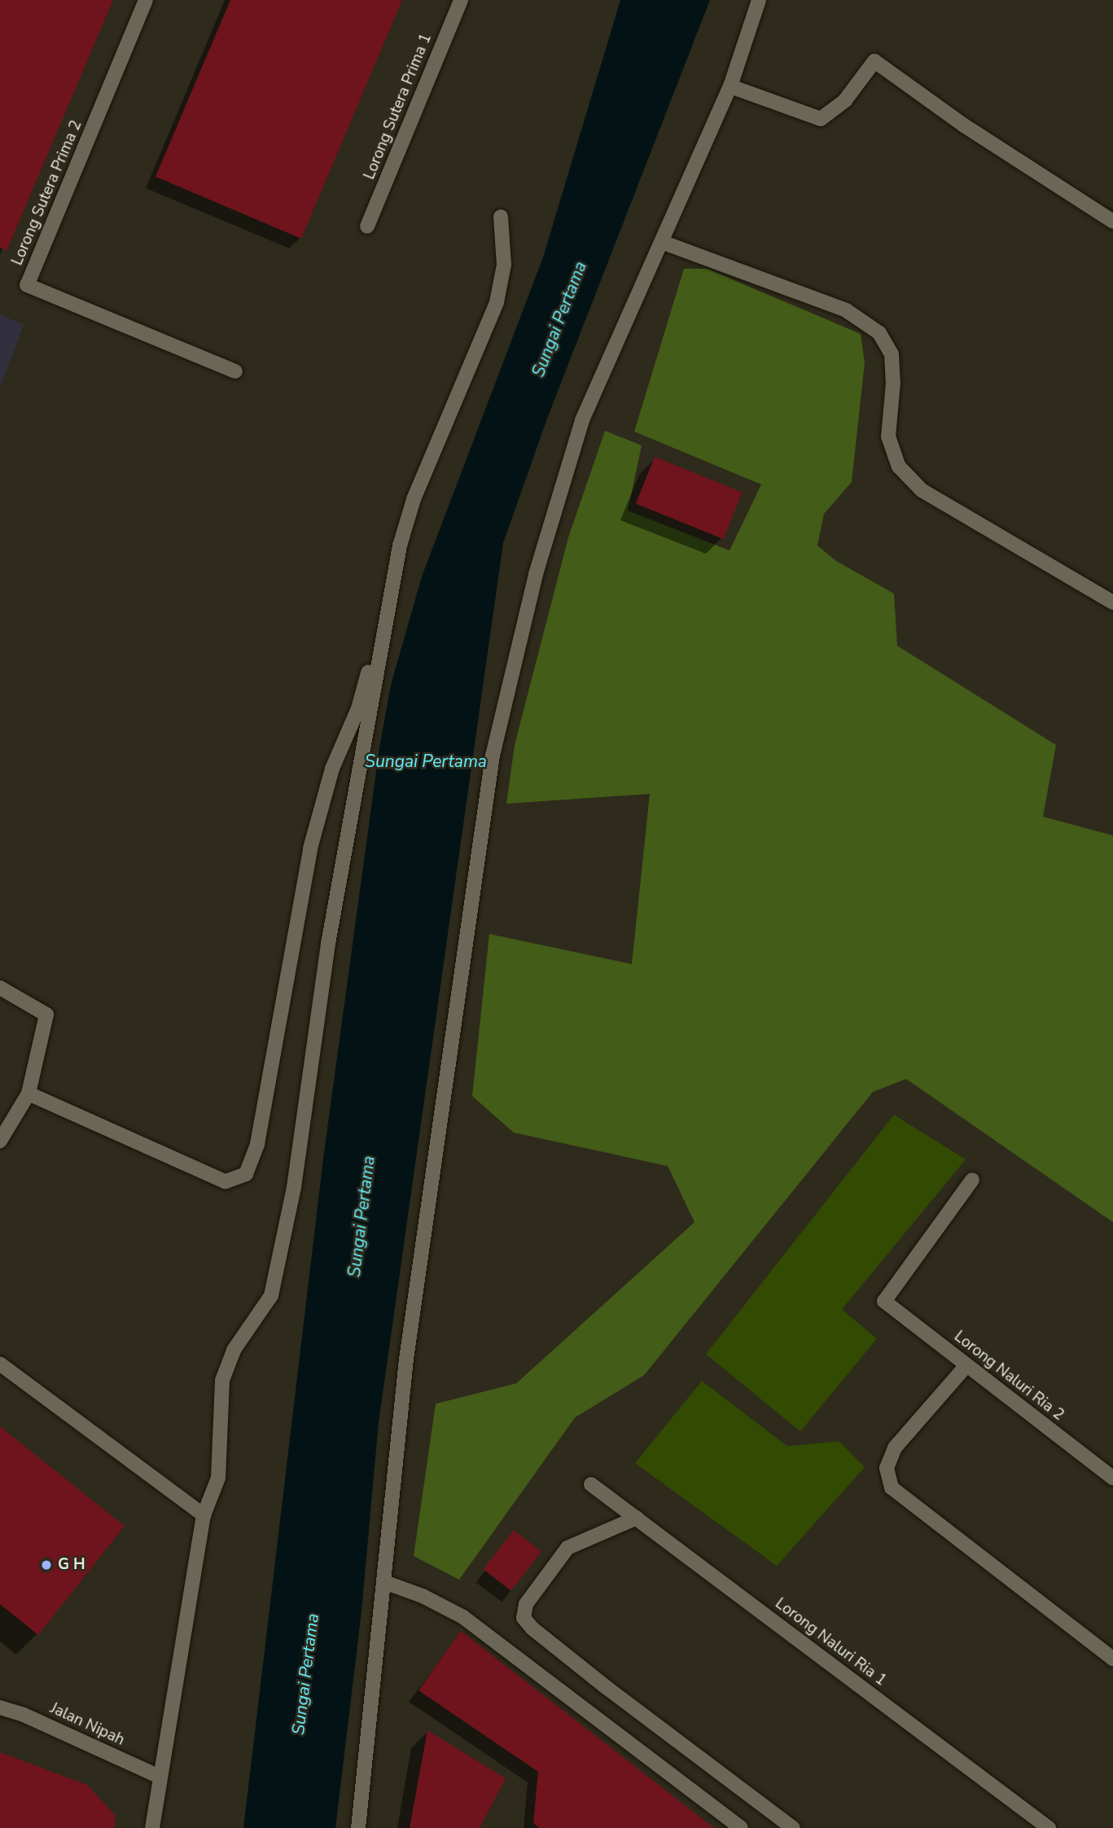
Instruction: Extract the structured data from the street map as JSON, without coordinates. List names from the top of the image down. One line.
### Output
{"streets":{"street":["Lorong Sutera Prima 1","Lorong Sutera Prima 2","Lorong Naluri Ria 2","Lorong Naluri Ria 1","Jalan Nipah"]},"water":["Sungai Pertama"],"places":["G H"]}
